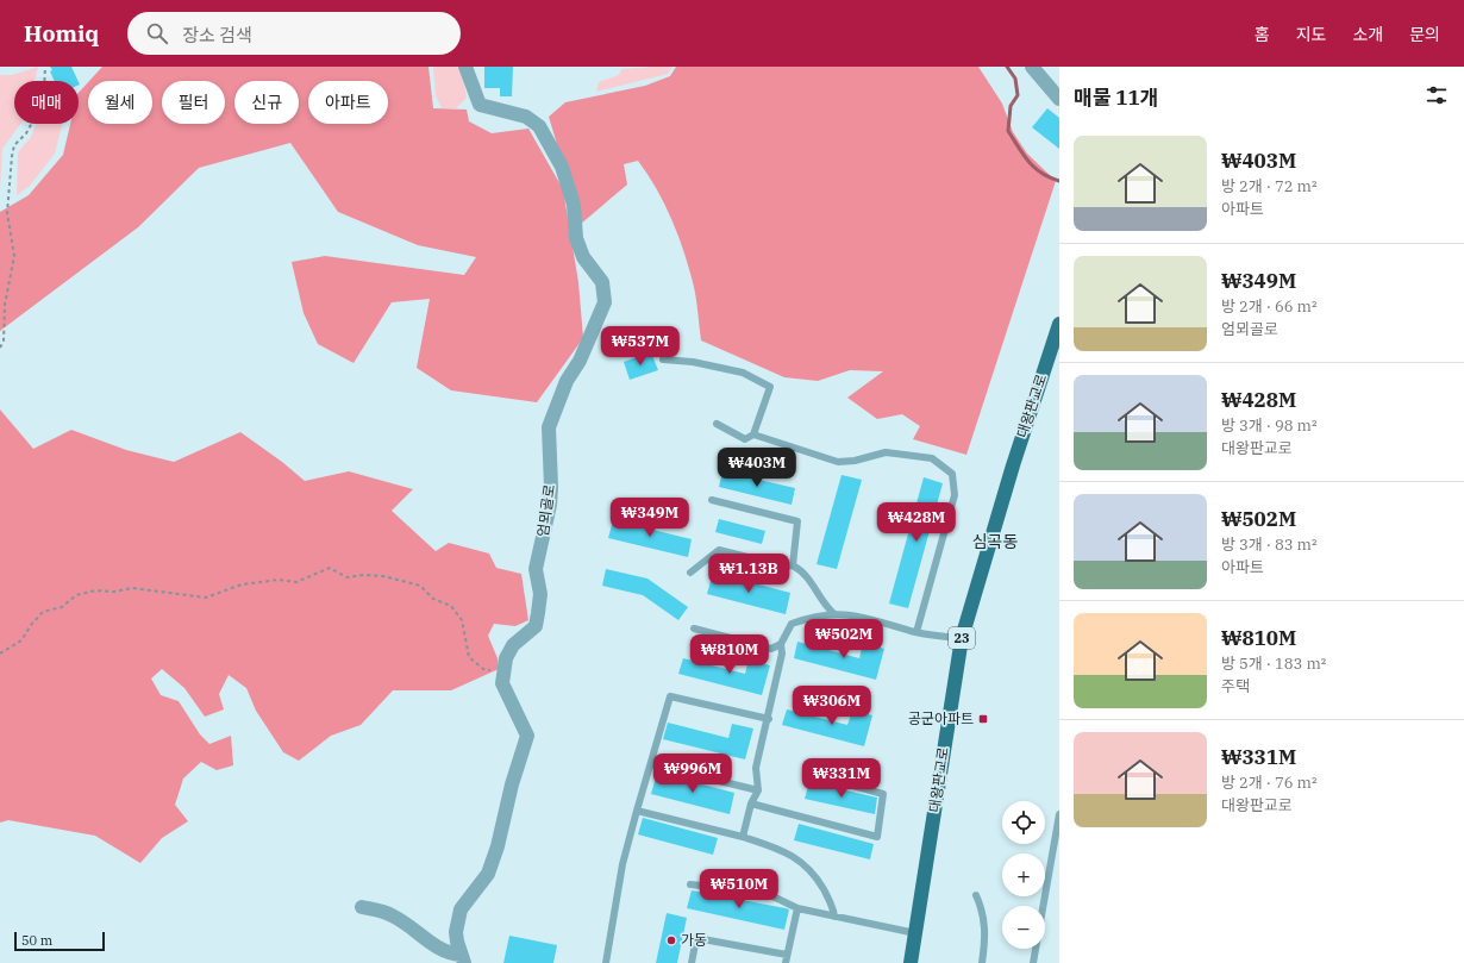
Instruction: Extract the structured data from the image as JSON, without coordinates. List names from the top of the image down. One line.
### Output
{"streets":{"main road":["대왕판교로","23"],"street":["엄뫼골로"]},"districts":["심곡동"],"places":{"transit":["공군아파트"],"other":["가동"]},"scale_bar":"50 m","page":{"header":"Homiq","search":"장소 검색","nav":["홈","지도","소개","문의"],"heading":"매물 11개","chip":["매매","월세","필터","신규","아파트"],"list":[{"name":"₩403M","note":"방 2개 · 72 m² · 아파트"},{"name":"₩349M","note":"방 2개 · 66 m² · 엄뫼골로"},{"name":"₩428M","note":"방 3개 · 98 m² · 대왕판교로"},{"name":"₩502M","note":"방 3개 · 83 m² · 아파트"},{"name":"₩810M","note":"방 5개 · 183 m² · 주택"},{"name":"₩331M","note":"방 2개 · 76 m² · 대왕판교로"}],"price":["₩537M","₩403M","₩349M","₩428M","₩1.13B","₩502M","₩810M","₩306M","₩996M","₩331M","₩510M"],"map_buttons":["+","−"],"scale":"50 m"}}
